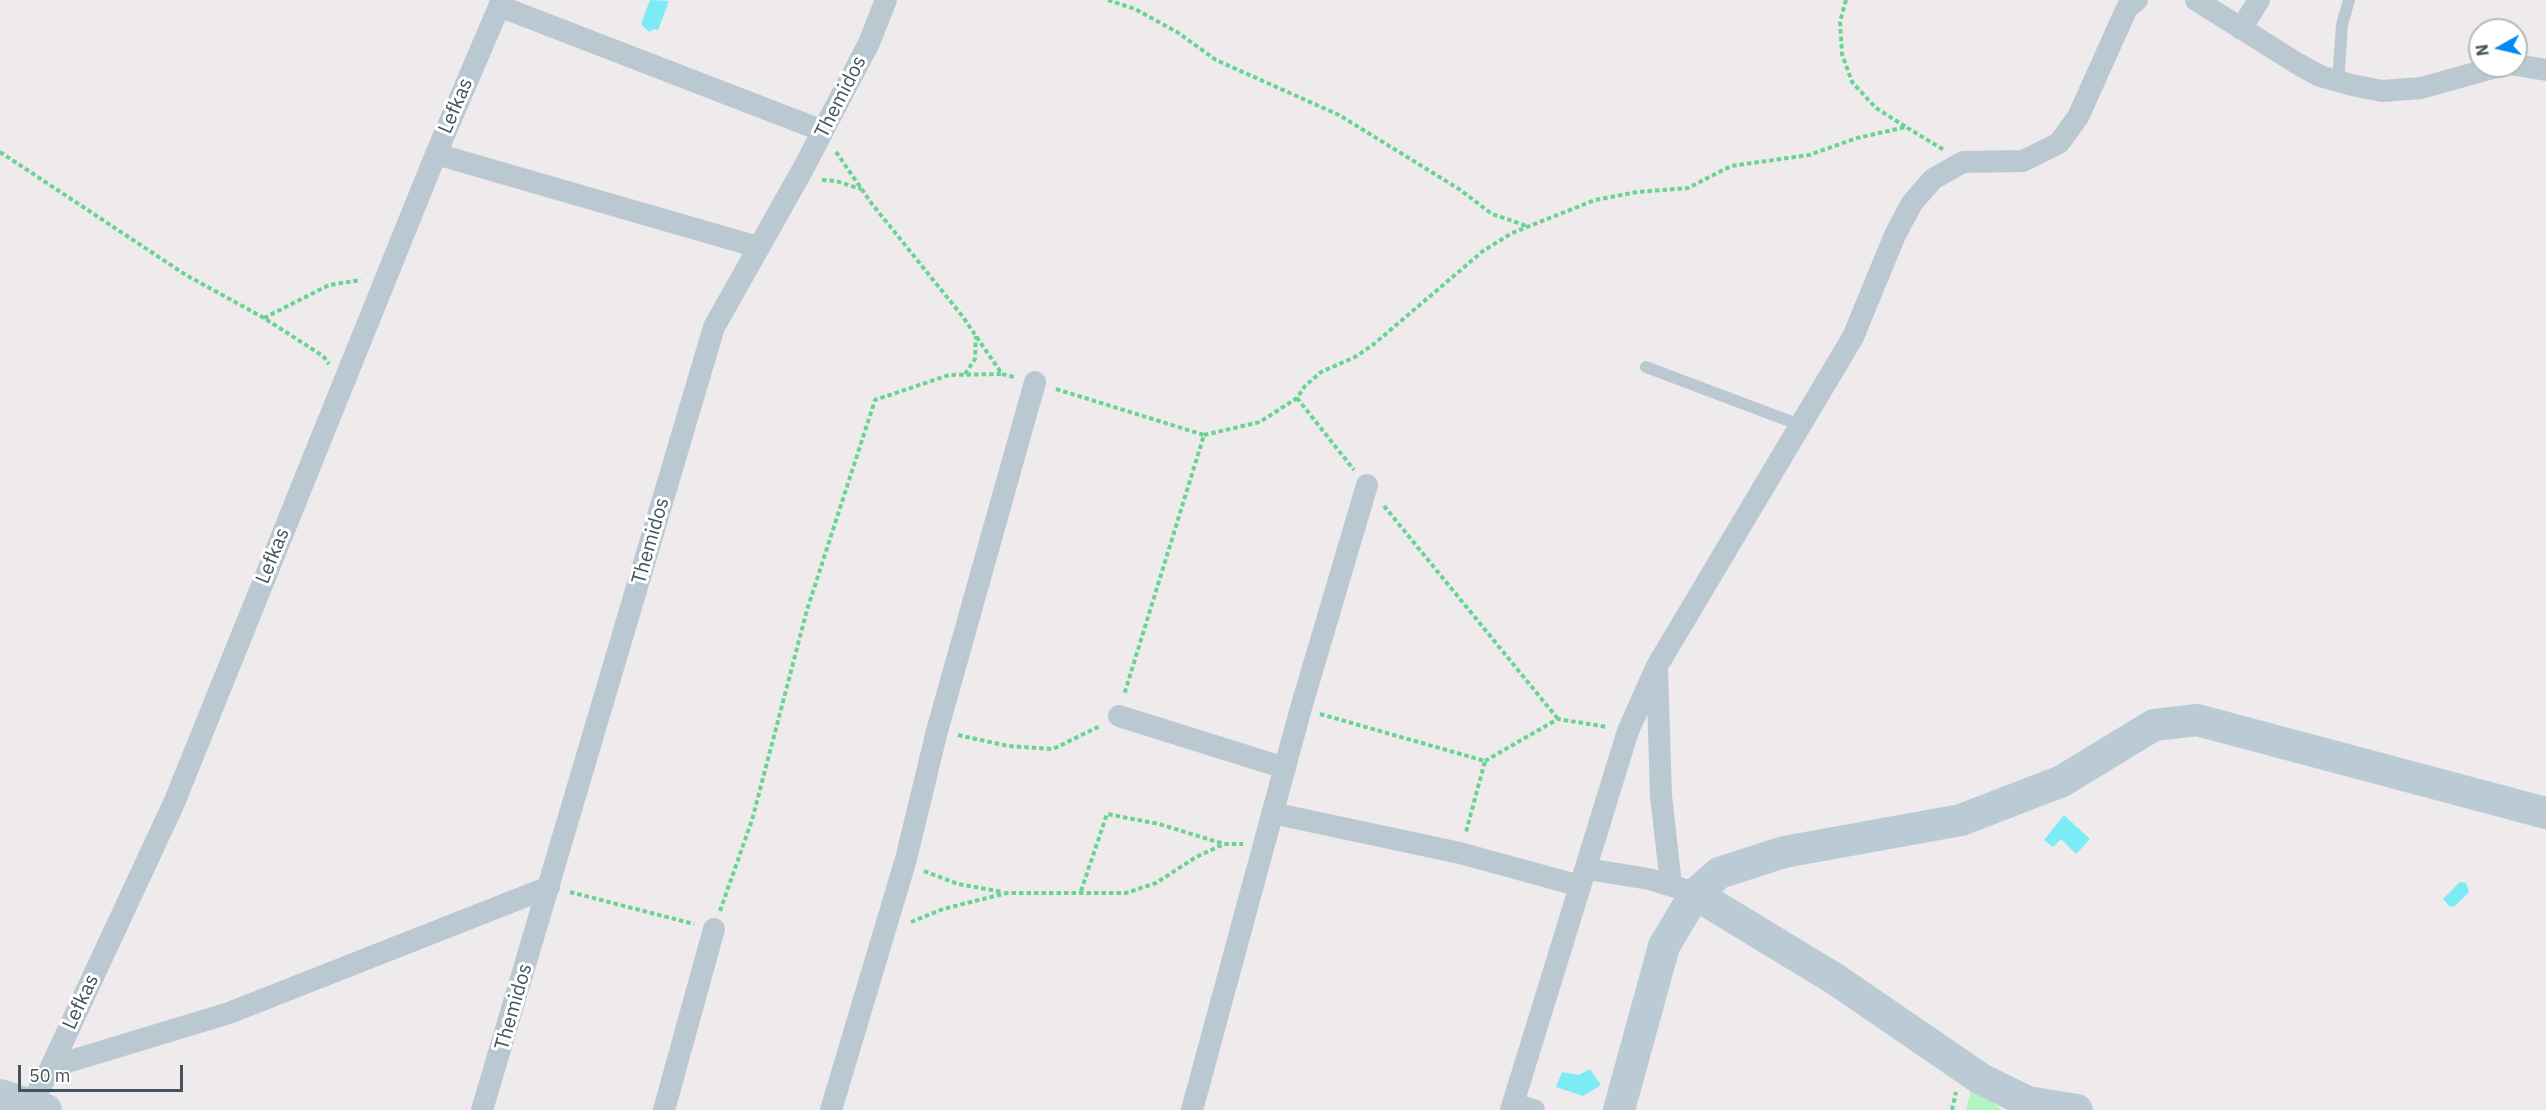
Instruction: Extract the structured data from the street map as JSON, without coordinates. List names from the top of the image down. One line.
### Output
{"streets":{"street":["Themidos","Lefkas"]},"scale_bar":"50 m","north":"left"}
